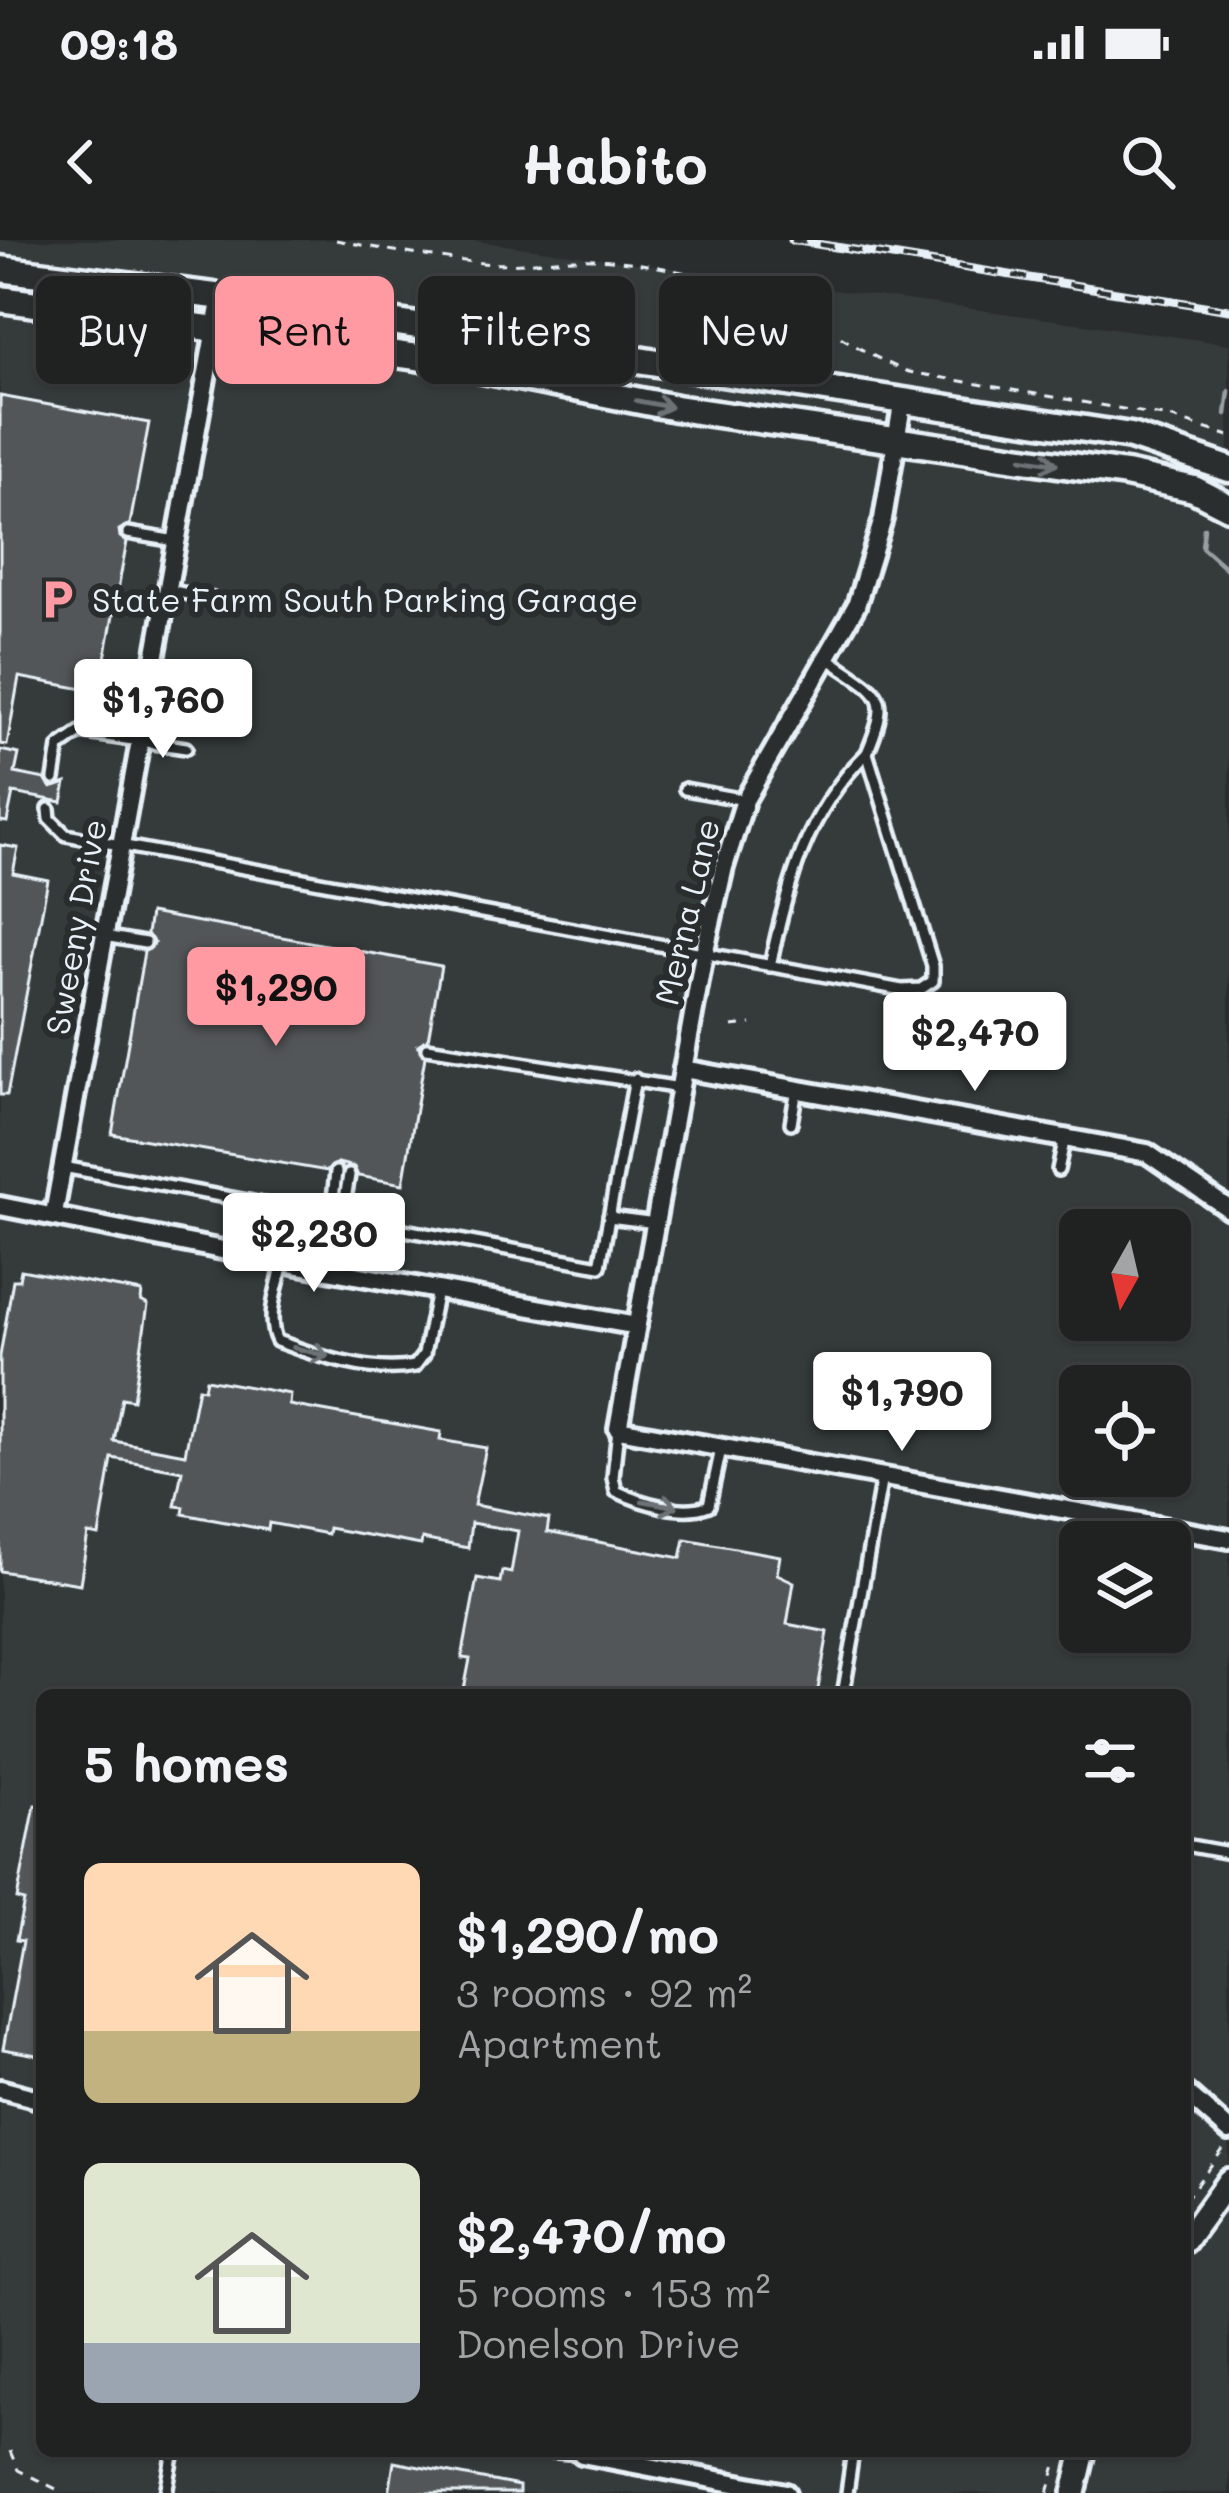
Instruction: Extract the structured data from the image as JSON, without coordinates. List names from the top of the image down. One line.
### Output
{"streets":{"street":["Merna Lane","Sweeny Drive"]},"places":{"parking":["State Farm South Parking Garage"]},"north":"bottom","page":{"status":"09:18","header":"Habito","chip":["Buy","Rent","Filters","New"],"price":["$1,760","$1,290","$2,470","$2,230","$1,790"],"heading":"5 homes","list":[{"name":"$1,290/mo","note":"3 rooms · 92 m² · Apartment"},{"name":"$2,470/mo","note":"5 rooms · 153 m² · Donelson Drive"}]}}
